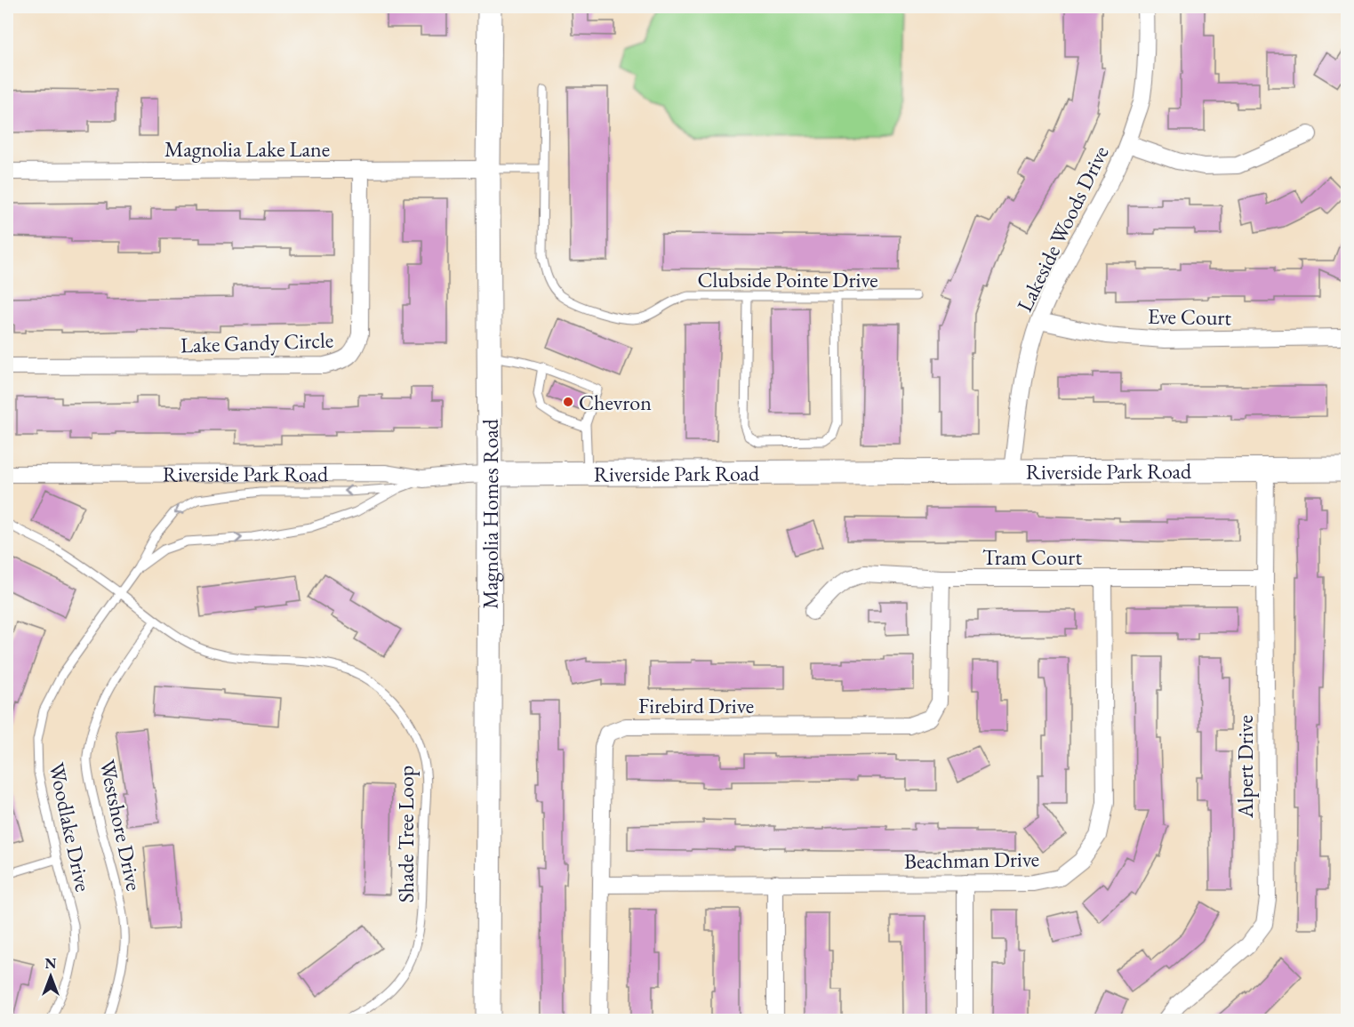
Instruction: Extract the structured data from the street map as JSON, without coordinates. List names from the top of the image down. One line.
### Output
{"streets":{"street":["Magnolia Lake Lane","Lakeside Woods Drive","Eve Court","Lake Gandy Circle","Riverside Park Road","Magnolia Homes Road","Tram Court","Firebird Drive","Alpert Drive","Beachman Drive"],"lane":["Clubside Pointe Drive","Westshore Drive","Woodlake Drive","Shade Tree Loop"]},"crossings":[["Magnolia Lake Lane","Lake Gandy Circle"],["Magnolia Lake Lane","Magnolia Homes Road"],["Lakeside Woods Drive","Eve Court"],["Lakeside Woods Drive","Riverside Park Road"],["Riverside Park Road","Magnolia Homes Road"],["Riverside Park Road","Alpert Drive"],["Riverside Park Road","Woodlake Drive"],["Tram Court","Firebird Drive"],["Tram Court","Alpert Drive"],["Tram Court","Beachman Drive"],["Firebird Drive","Beachman Drive"],["Westshore Drive","Shade Tree Loop"],["Woodlake Drive","Shade Tree Loop"]],"places":["Chevron"],"north":"top"}
